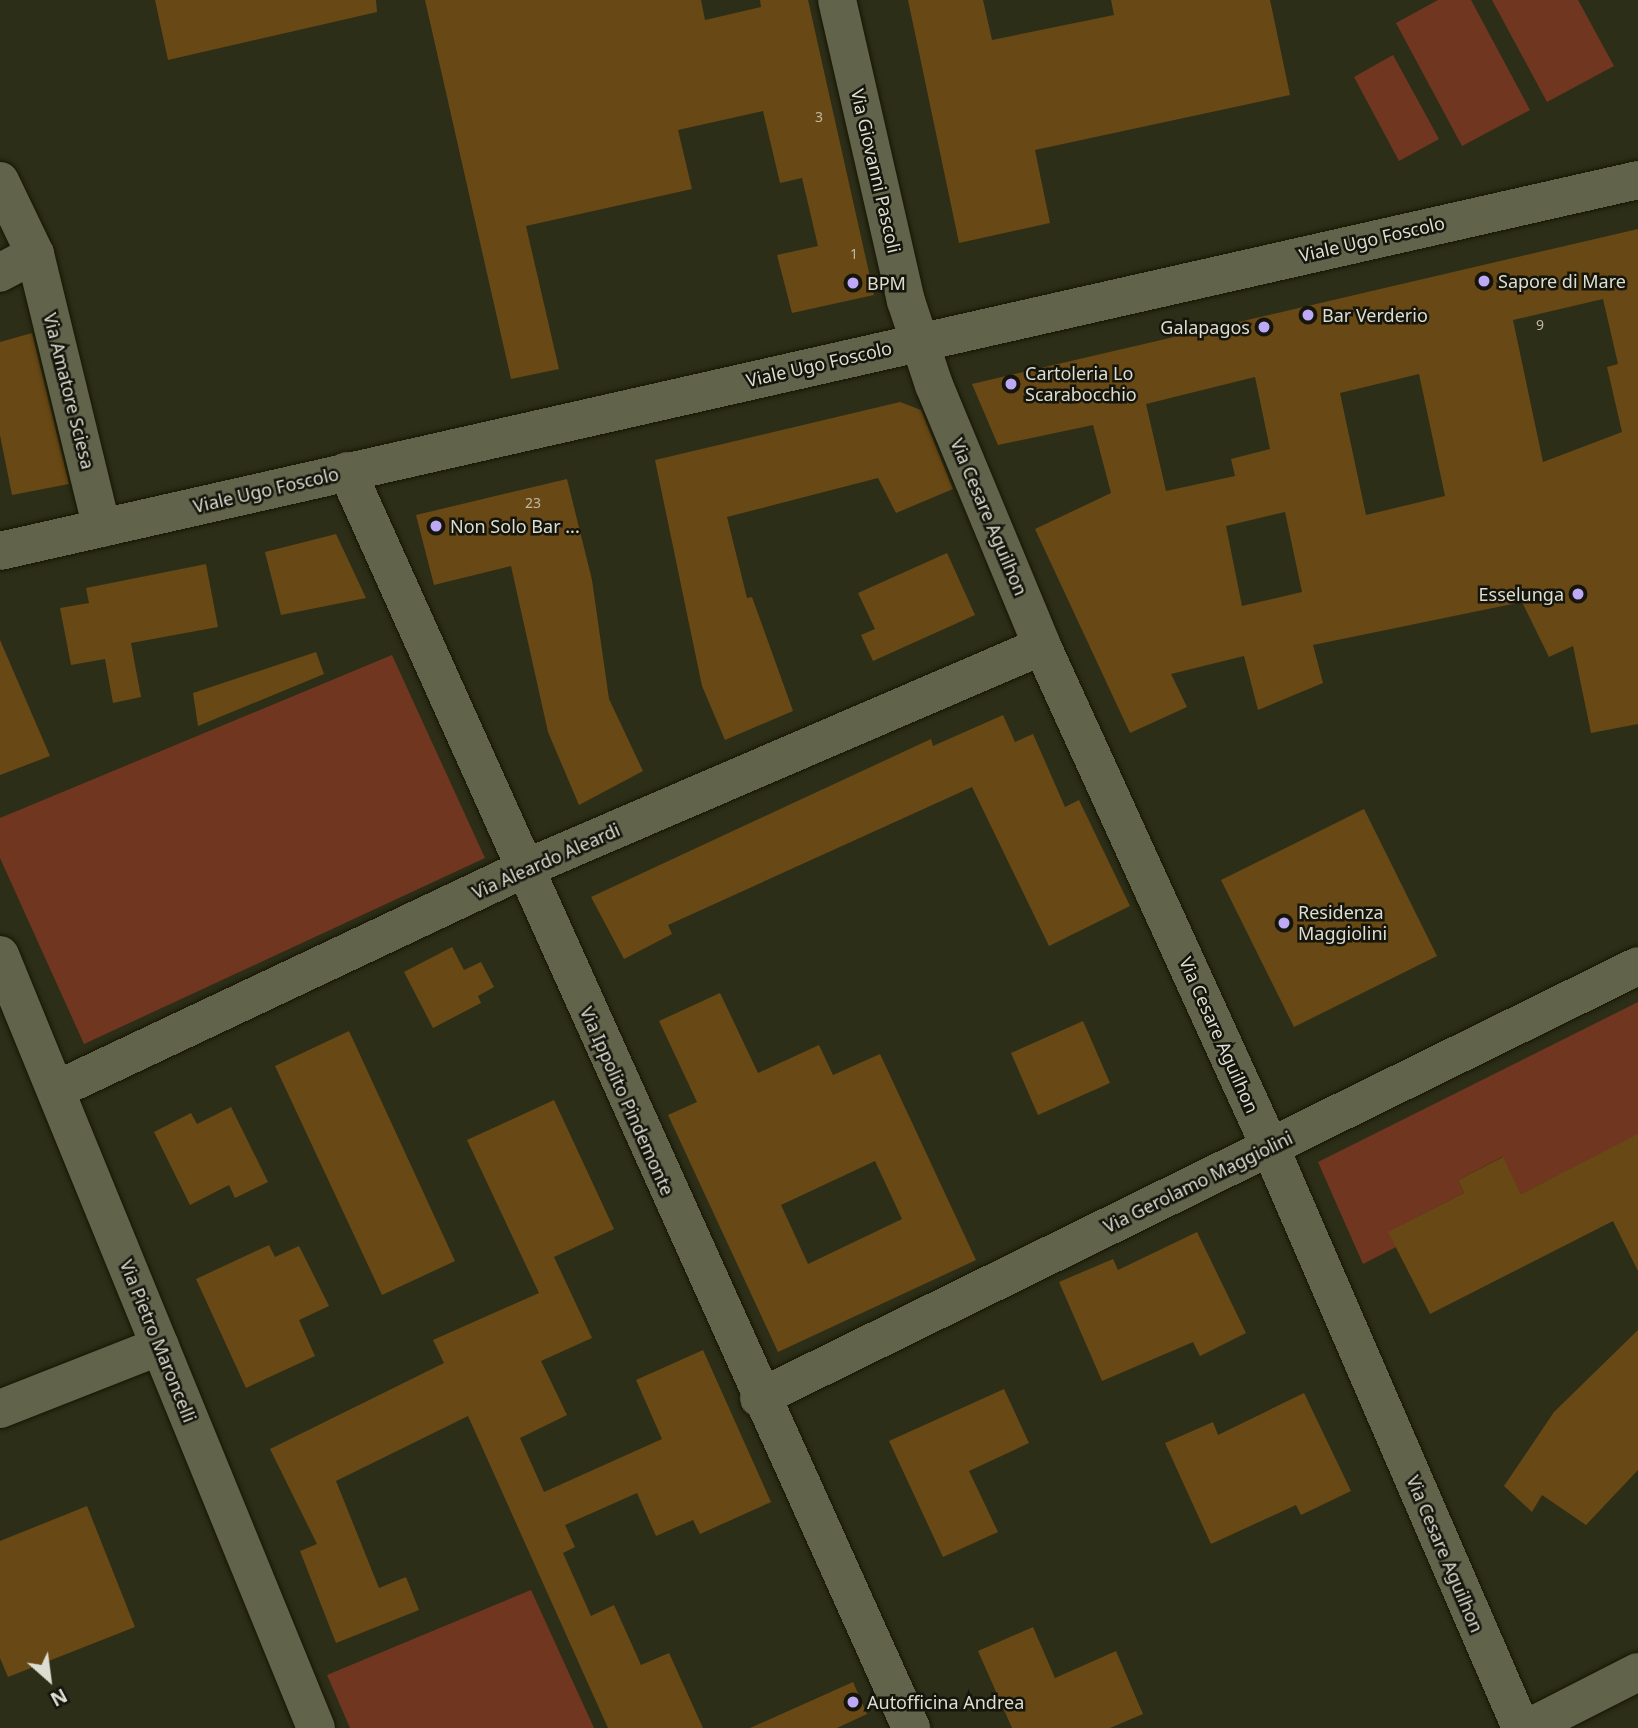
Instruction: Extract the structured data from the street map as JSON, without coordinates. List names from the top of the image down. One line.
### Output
{"streets":{"street":["Via Giovanni Pascoli","Viale Ugo Foscolo","Via Amatore Sciesa","Via Cesare Aguilhon","Via Aleardo Aleardi","Via Ippolito Pindemonte","Via Gerolamo Maggiolini","Via Pietro Maroncelli"]},"crossings":[["Via Giovanni Pascoli","Viale Ugo Foscolo"],["Via Giovanni Pascoli","Via Cesare Aguilhon"],["Viale Ugo Foscolo","Via Amatore Sciesa"],["Viale Ugo Foscolo","Via Cesare Aguilhon"],["Viale Ugo Foscolo","Via Ippolito Pindemonte"],["Via Cesare Aguilhon","Via Aleardo Aleardi"],["Via Cesare Aguilhon","Via Gerolamo Maggiolini"],["Via Aleardo Aleardi","Via Ippolito Pindemonte"],["Via Aleardo Aleardi","Via Pietro Maroncelli"],["Via Ippolito Pindemonte","Via Gerolamo Maggiolini"]],"places":["Sapore di Mare","BPM","Bar Verderio","Galapagos","Cartoleria Lo Scarabocchio","Non Solo Bar ...","Esselunga","Residenza Maggiolini","Autofficina Andrea"],"house_numbers":["3","1","9","23"],"north":"bottom right"}
